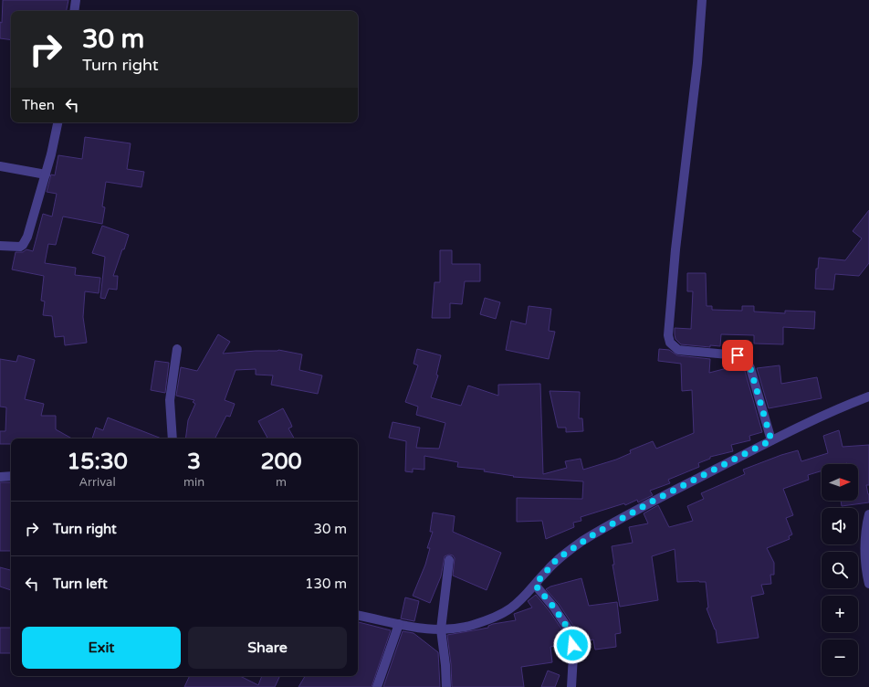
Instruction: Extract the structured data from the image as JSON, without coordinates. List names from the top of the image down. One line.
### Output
{"north":"right","page":{"turn":["30 m","Turn right"],"then":"Then","eta":["15:30","Arrival","3","min","200","m"],"map_buttons":["+","−"],"list":[{"name":"Turn right","value":"30 m"},{"name":"Turn left","value":"130 m"}],"buttons":["Exit","Share"]}}
